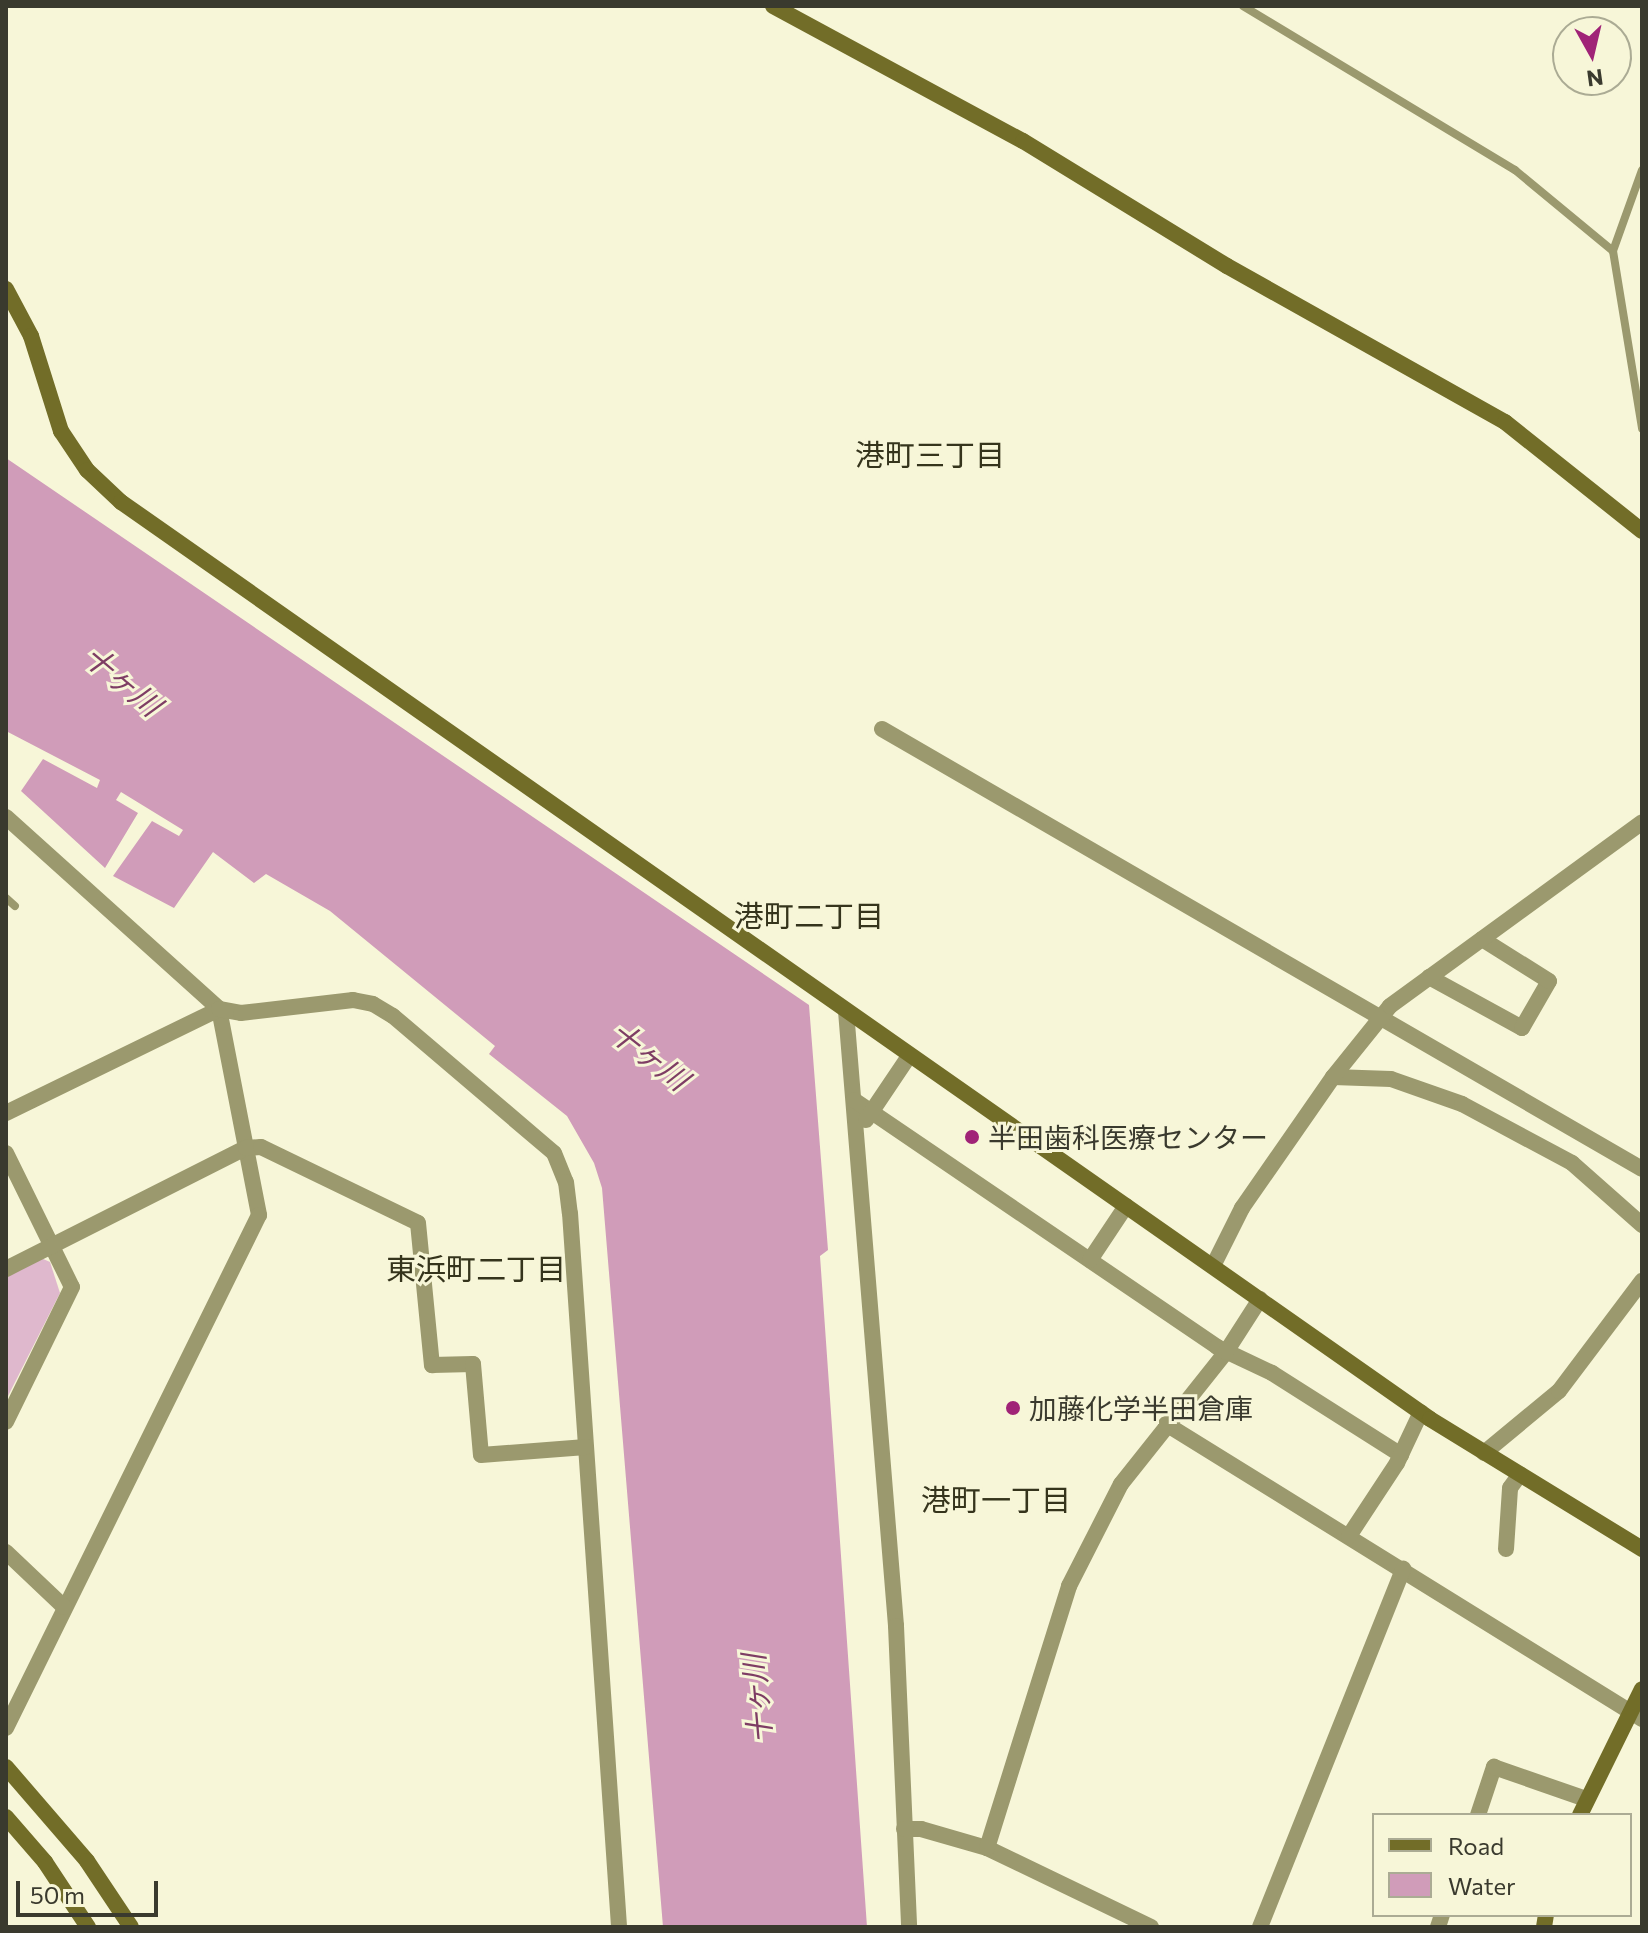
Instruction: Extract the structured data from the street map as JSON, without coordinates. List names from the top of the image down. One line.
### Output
{"districts":["港町三丁目","港町二丁目","東浜町二丁目","港町一丁目"],"water":["十ヶ川"],"places":["半田歯科医療センター","加藤化学半田倉庫"],"legend":["Road","Water"],"scale_bar":"50 m","north":"bottom"}
